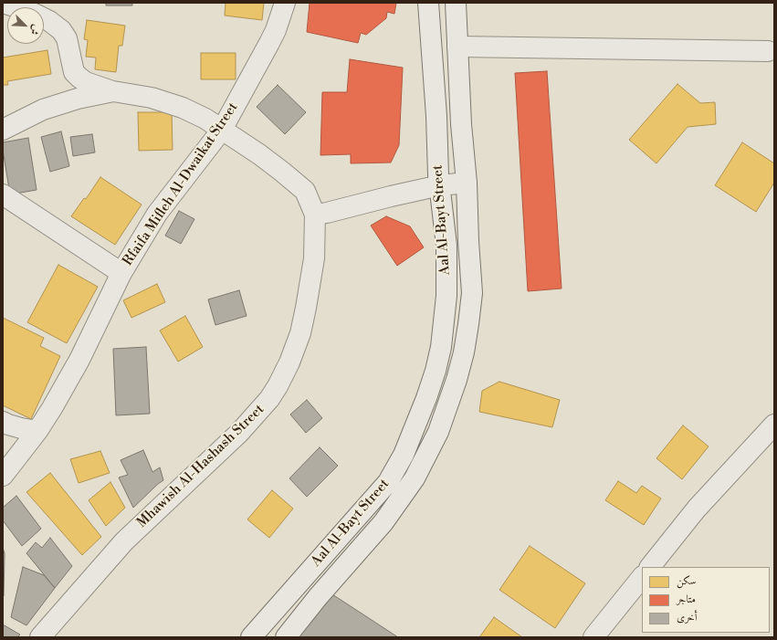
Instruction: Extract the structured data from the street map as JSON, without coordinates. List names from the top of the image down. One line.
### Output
{"streets":{"street":["Rfaifa Mifleh Al-Dwaikat Street","Aal Al-Bayt Street","Mhawish Al-Hashash Street"]},"crossings":[["Rfaifa Mifleh Al-Dwaikat Street","Mhawish Al-Hashash Street"]],"legend":["سكن","متاجر","أخرى"],"north":"bottom right"}
